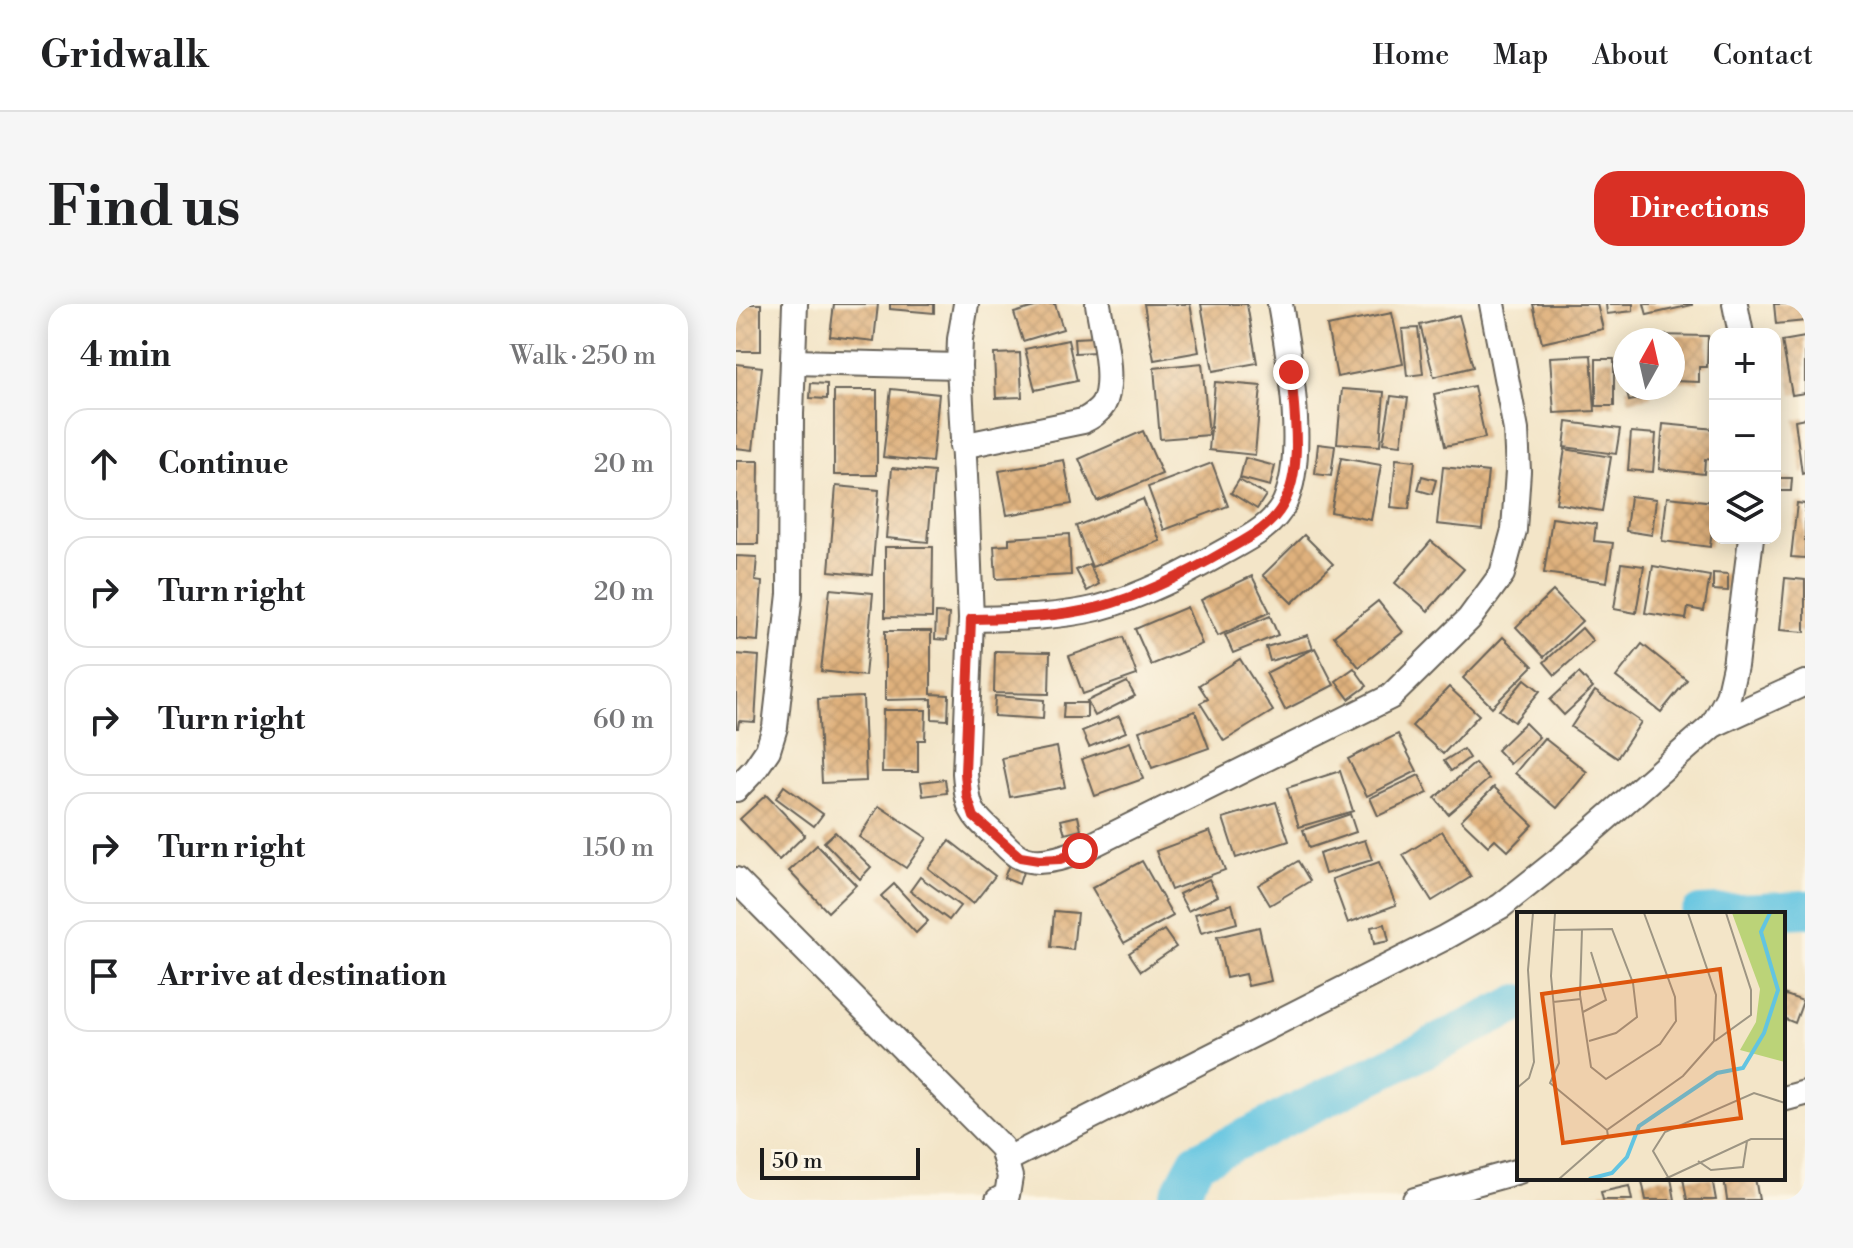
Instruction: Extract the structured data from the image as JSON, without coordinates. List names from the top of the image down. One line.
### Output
{"scale_bar":"50 m","north":"top","page":{"header":"Gridwalk","nav":["Home","Map","About","Contact"],"buttons":"Directions","title":"Find us","heading":["4 min","Walk · 250 m"],"map_buttons":["+","−"],"list":[["Continue","20 m"],["Turn right","20 m"],["Turn right","60 m"],["Turn right","150 m"],"Arrive at destination"],"scale":"50 m"}}
